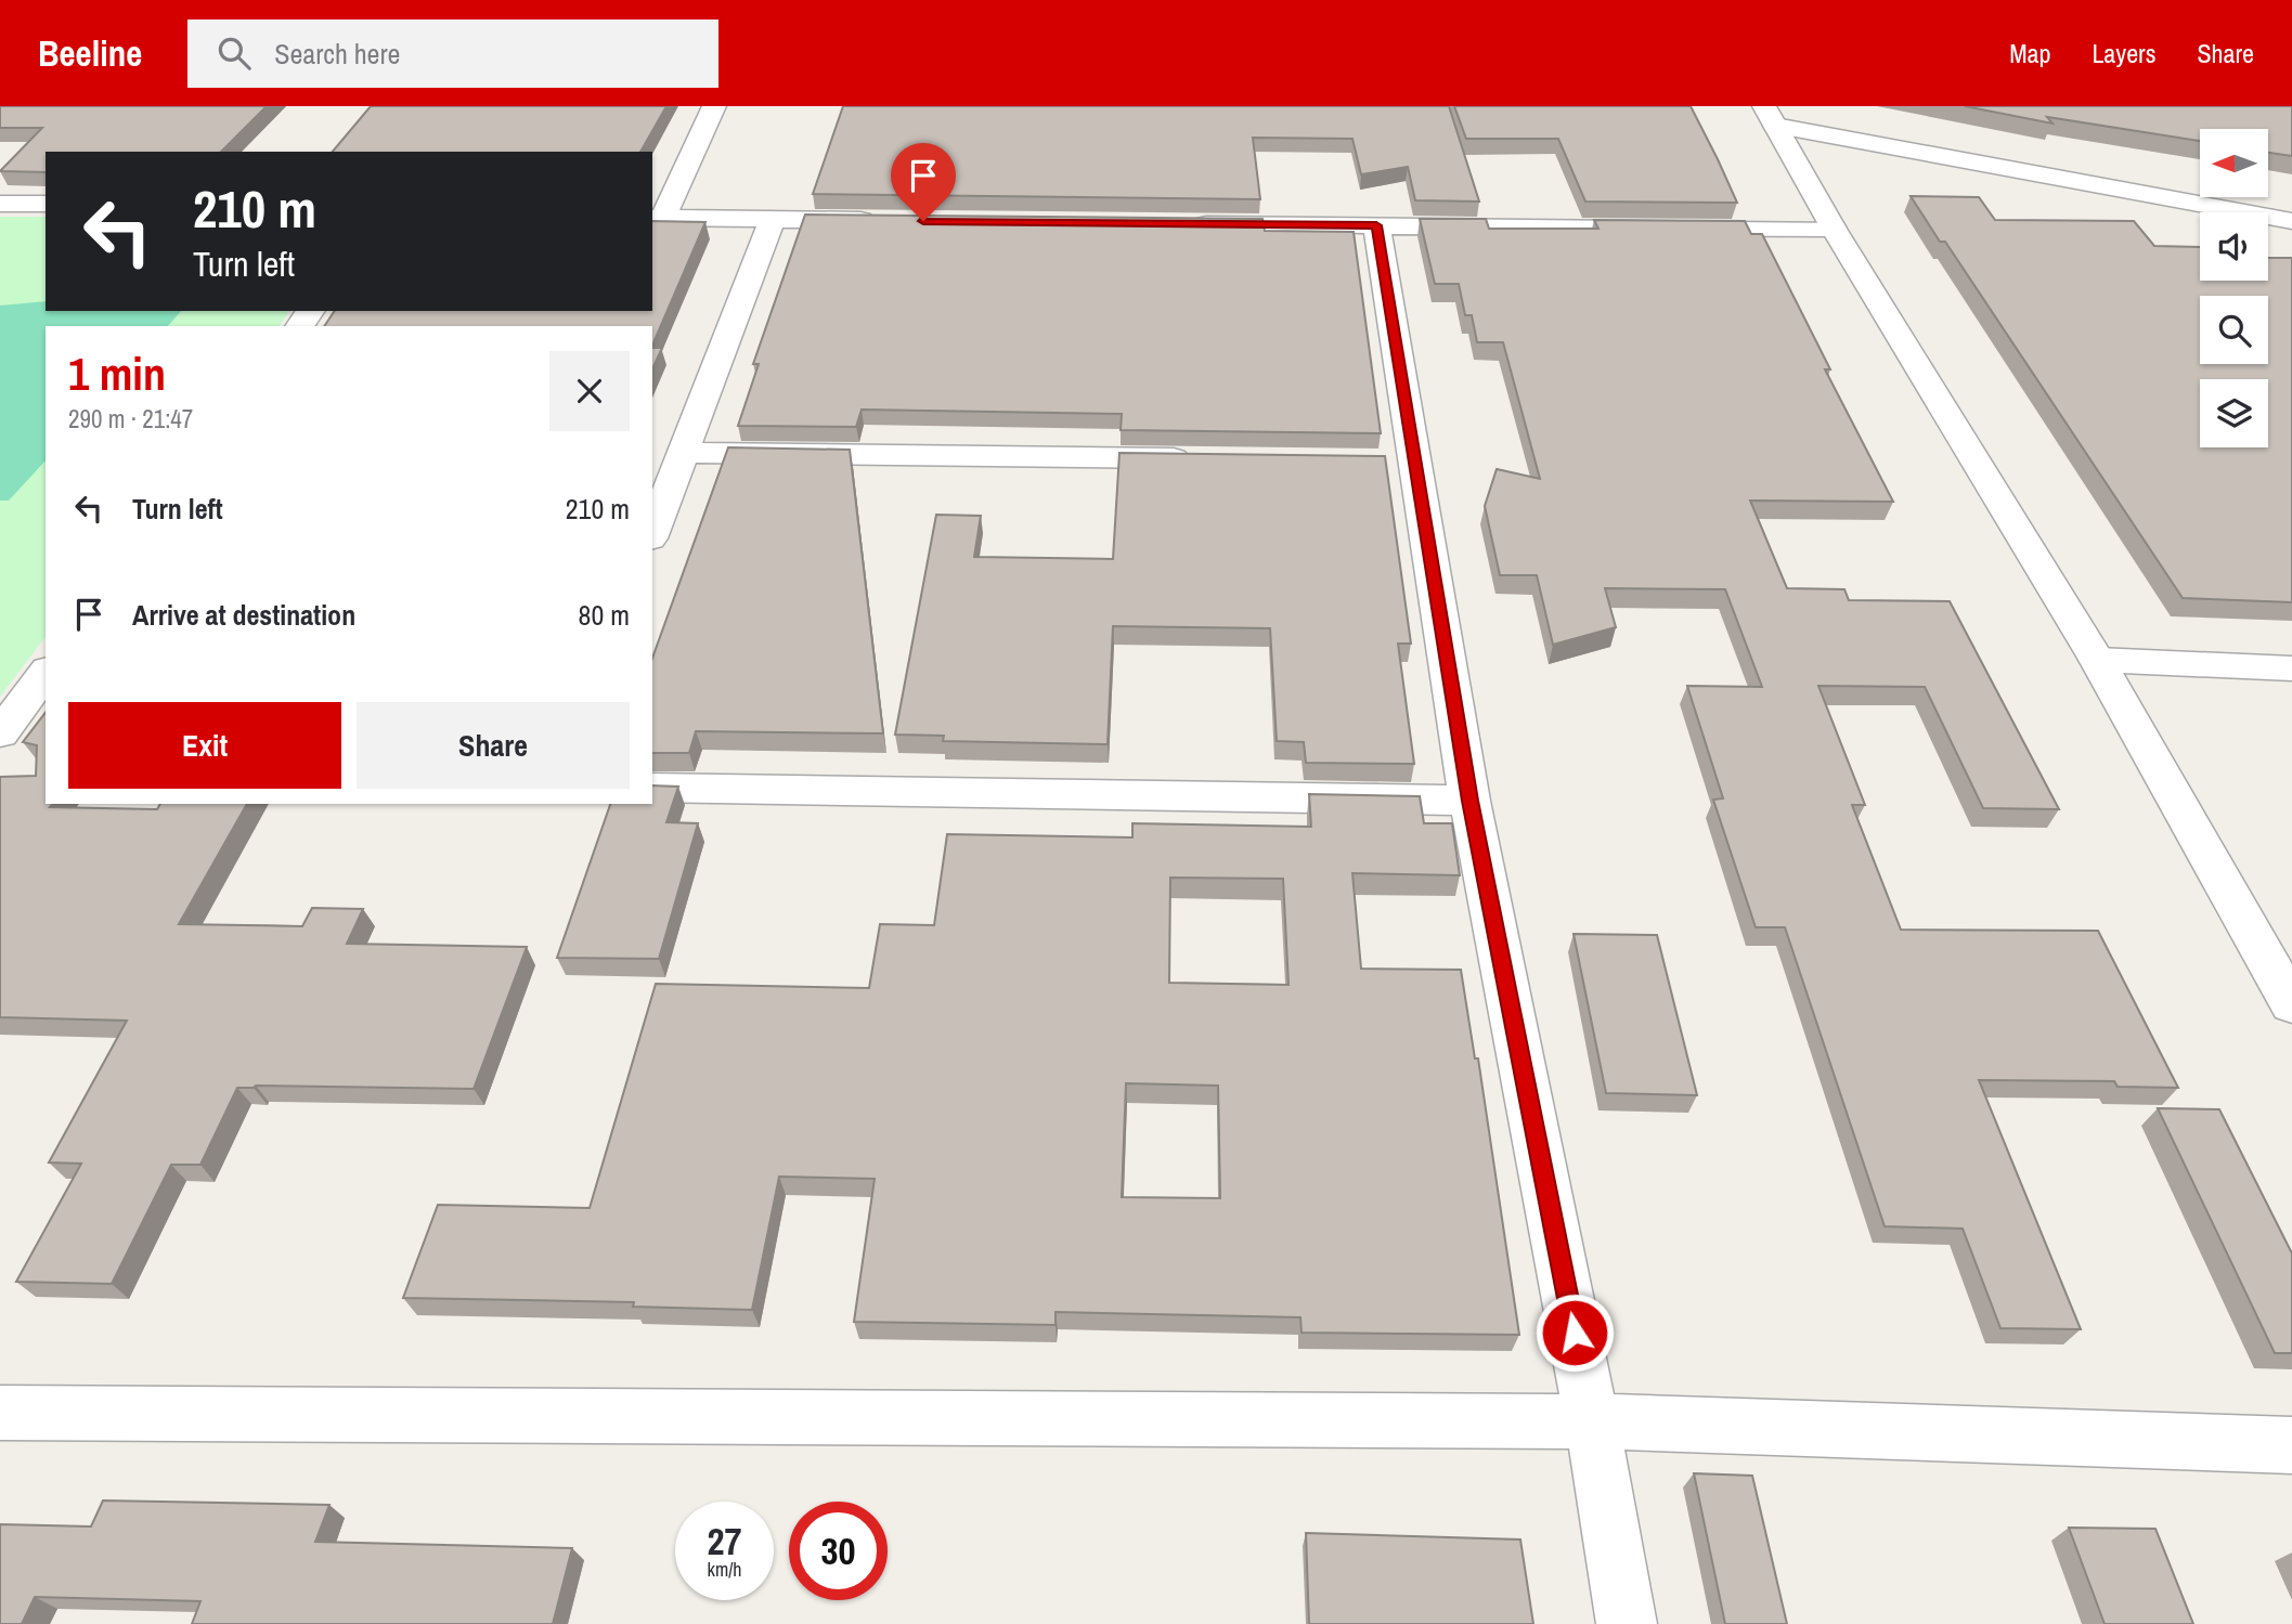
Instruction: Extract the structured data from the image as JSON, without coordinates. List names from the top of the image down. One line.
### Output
{"north":"left","page":{"header":"Beeline","search":"Search here","nav":["Map","Layers","Share"],"turn":["210 m","Turn left"],"heading":["1 min","290 m · 21:47"],"list":[{"name":"Turn left","value":"210 m"},{"name":"Arrive at destination","value":"80 m"}],"buttons":["Exit","Share"],"speed":"27 km/h","limit":"30"}}
